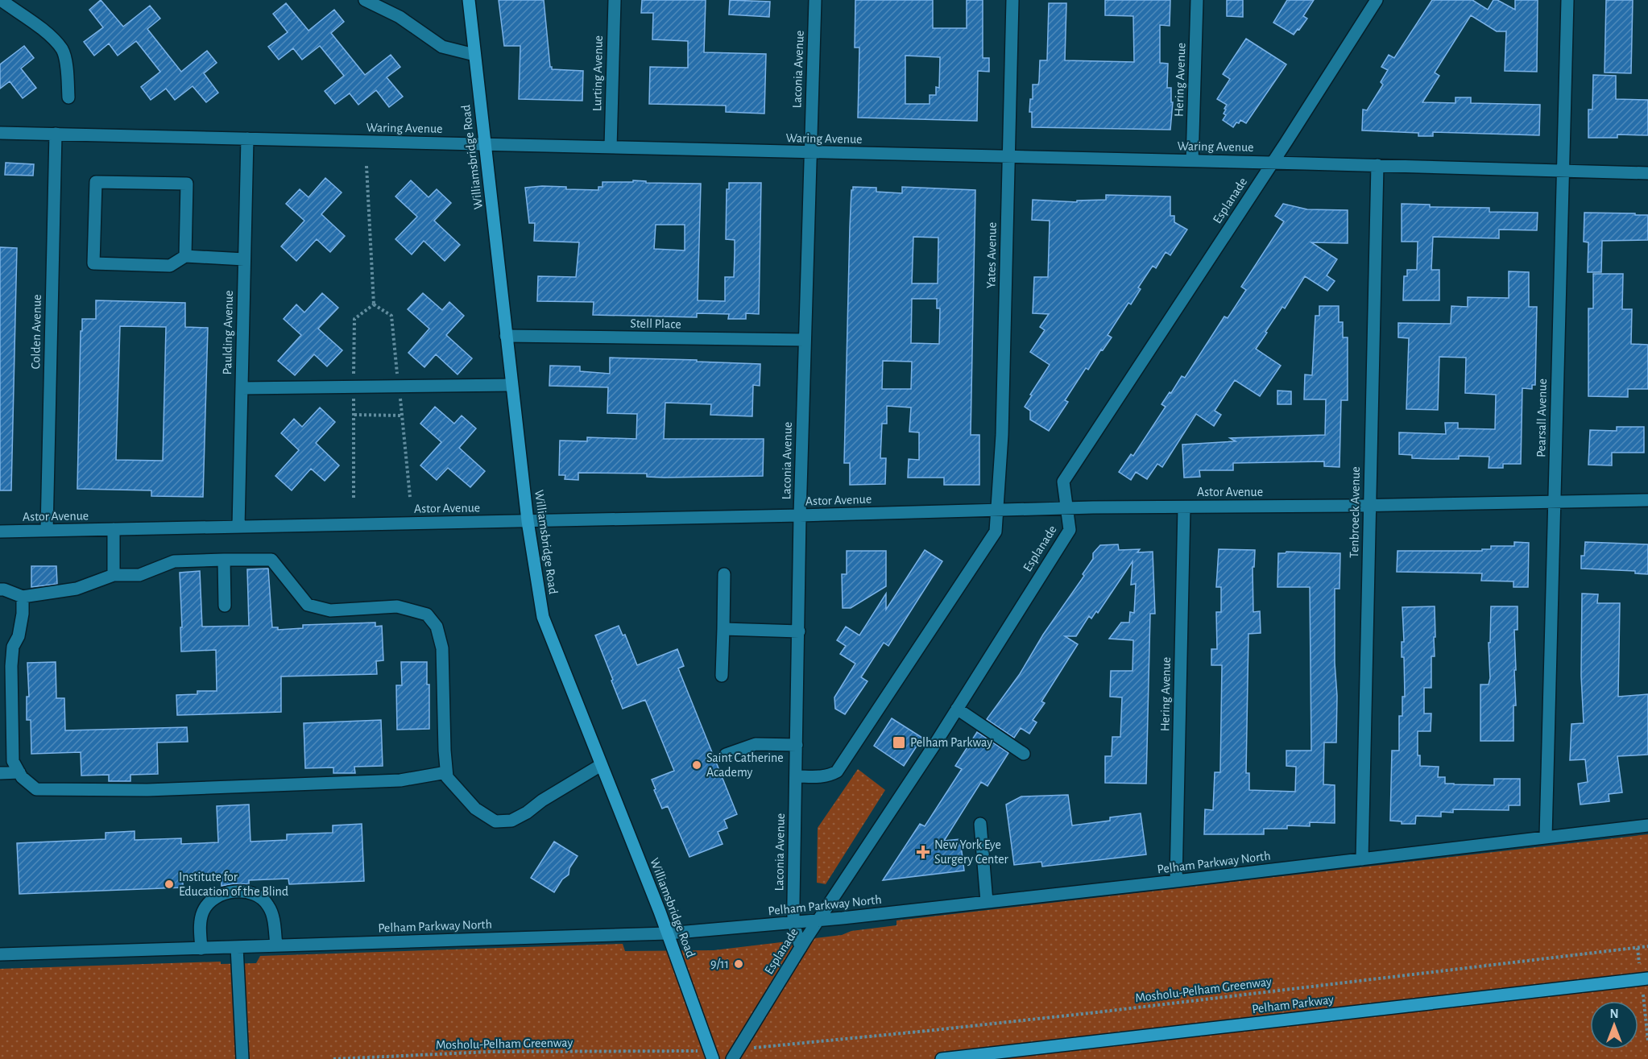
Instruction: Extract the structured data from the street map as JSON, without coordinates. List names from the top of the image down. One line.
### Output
{"streets":{"main road":["Williamsbridge Road","Pelham Parkway"],"street":["Laconia Avenue","Lurting Avenue","Hering Avenue","Waring Avenue","Esplanade","Yates Avenue","Stell Place","Colden Avenue","Paulding Avenue","Pearsall Avenue","Astor Avenue","Tenbroeck Avenue","Pelham Parkway North"],"path":["Mosholu-Pelham Greenway"]},"crossings":[["Laconia Avenue","Waring Avenue"],["Laconia Avenue","Esplanade"],["Laconia Avenue","Stell Place"],["Laconia Avenue","Astor Avenue"],["Laconia Avenue","Pelham Parkway North"],["Lurting Avenue","Waring Avenue"],["Hering Avenue","Waring Avenue"],["Hering Avenue","Astor Avenue"],["Hering Avenue","Pelham Parkway North"],["Waring Avenue","Williamsbridge Road"],["Waring Avenue","Esplanade"],["Waring Avenue","Yates Avenue"],["Waring Avenue","Colden Avenue"],["Waring Avenue","Paulding Avenue"],["Waring Avenue","Pearsall Avenue"],["Waring Avenue","Tenbroeck Avenue"],["Williamsbridge Road","Stell Place"],["Williamsbridge Road","Astor Avenue"],["Williamsbridge Road","Pelham Parkway North"],["Esplanade","Astor Avenue"],["Esplanade","Pelham Parkway North"],["Yates Avenue","Astor Avenue"],["Colden Avenue","Astor Avenue"],["Paulding Avenue","Astor Avenue"],["Pearsall Avenue","Astor Avenue"],["Pearsall Avenue","Pelham Parkway North"],["Astor Avenue","Tenbroeck Avenue"],["Tenbroeck Avenue","Pelham Parkway North"]],"places":{"transit":["Pelham Parkway"],"other":["Saint Catherine Academy","Institute for Education of the Blind","9/11"],"health":["New York Eye Surgery Center"]},"north":"top"}
